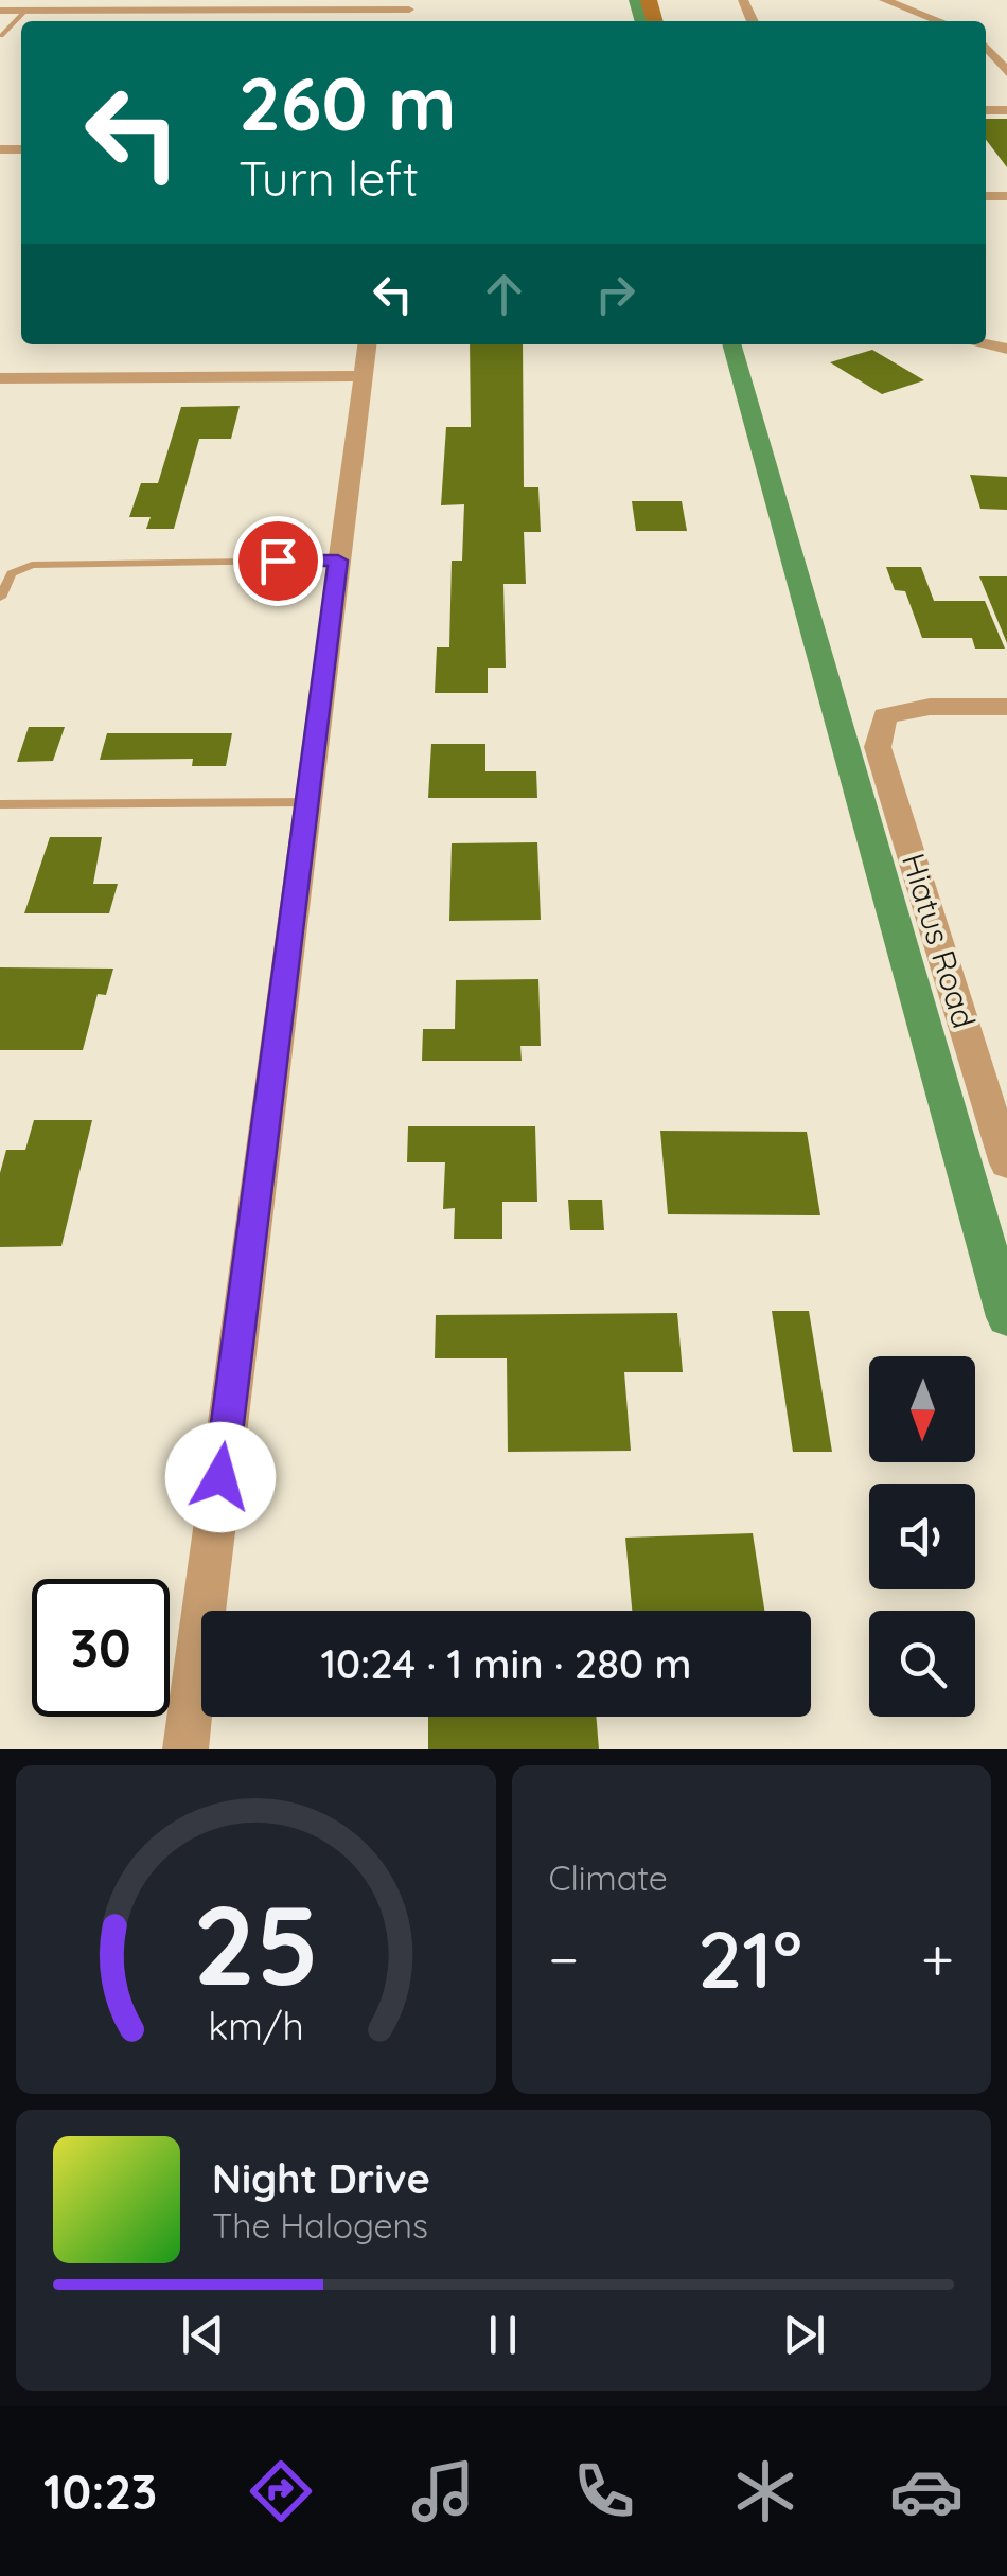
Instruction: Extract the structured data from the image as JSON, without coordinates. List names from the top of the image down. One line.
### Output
{"streets":{"street":["Hiatus Road"]},"north":"bottom","page":{"turn":["260 m","Turn left"],"limit":"30","trip":"10:24 · 1 min · 280 m","tile":"Climate","heat":["−","21°","+"],"song":["Night Drive","The Halogens"],"tabs":"10:23","gauge":["25","km/h"]}}
